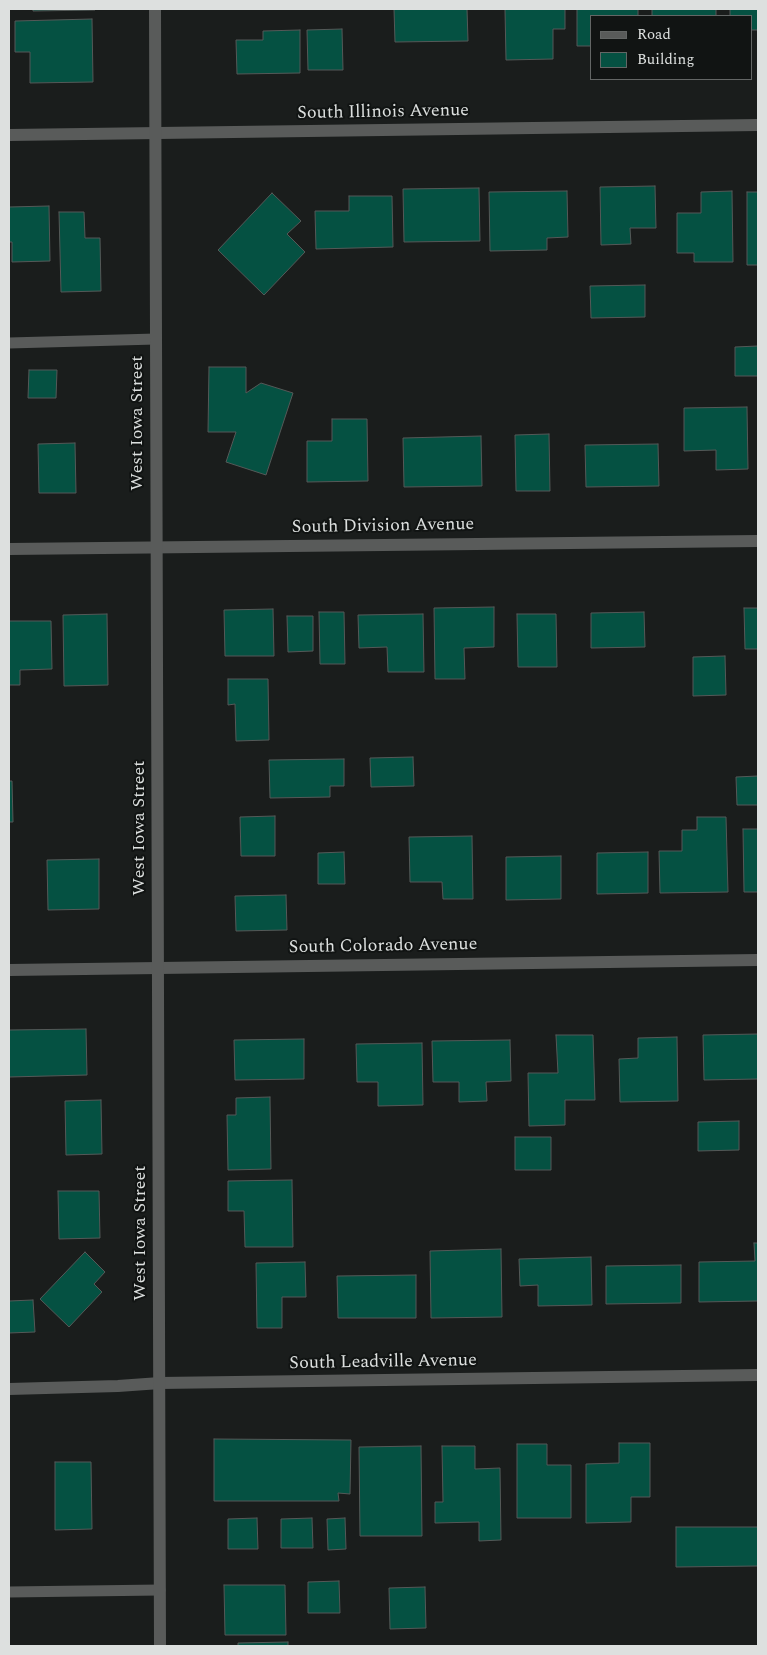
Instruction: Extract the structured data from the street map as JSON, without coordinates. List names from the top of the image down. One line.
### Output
{"streets":{"street":["South Illinois Avenue","West Iowa Street","South Division Avenue","South Colorado Avenue","South Leadville Avenue"]},"crossings":[["South Illinois Avenue","West Iowa Street"],["West Iowa Street","South Division Avenue"],["West Iowa Street","South Colorado Avenue"],["West Iowa Street","South Leadville Avenue"]],"legend":["Road","Building"]}
